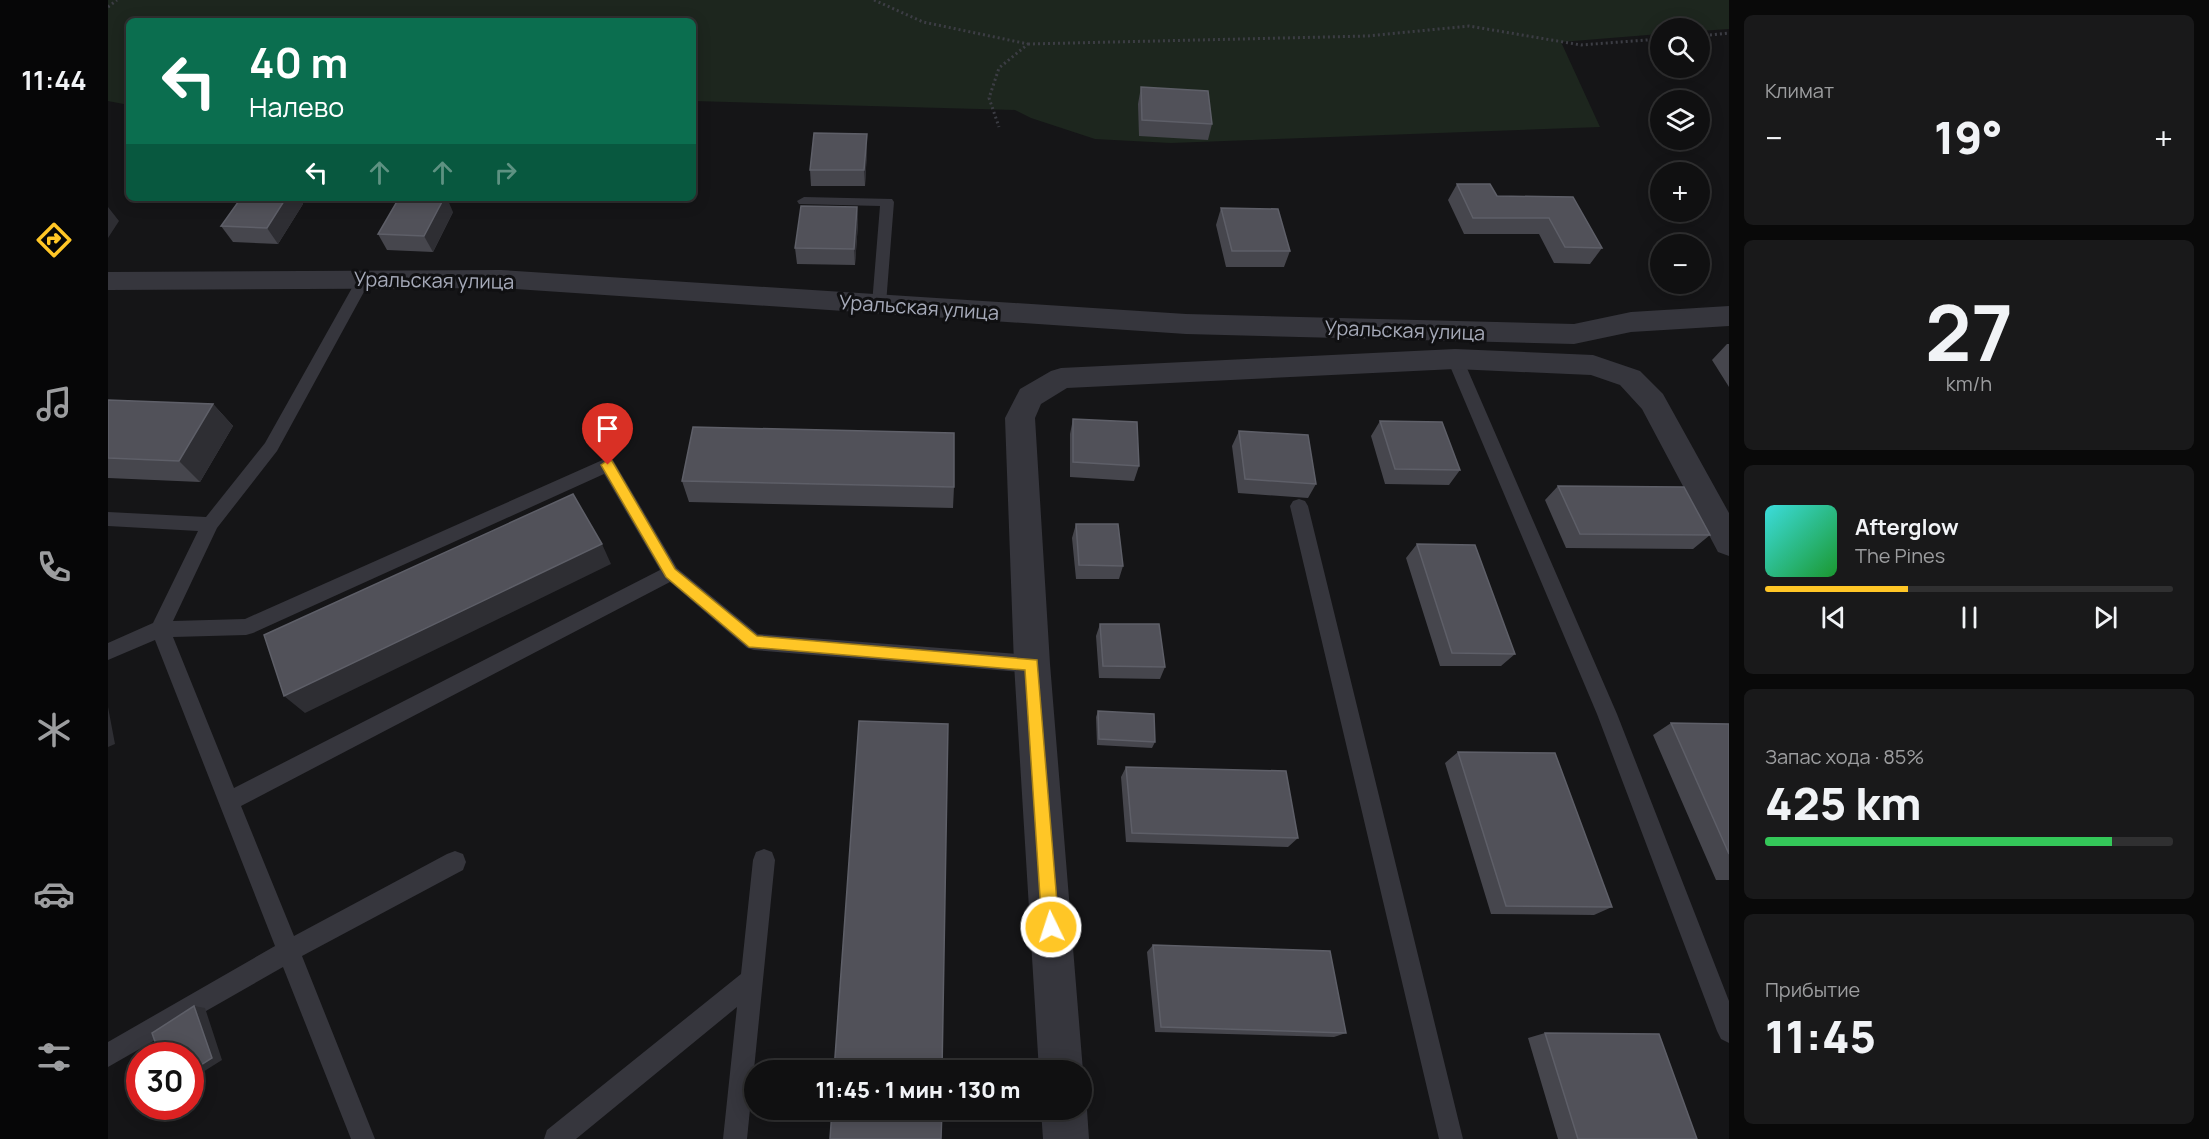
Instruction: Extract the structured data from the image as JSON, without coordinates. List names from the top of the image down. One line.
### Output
{"streets":{"street":["Уральская улица"]},"page":{"tabs":"11:44","tile":["Климат",["27","km/h"],["Запас хода · 85%","425 km"],["Прибытие","11:45"]],"map_buttons":["+","−"],"turn":["40 m","Налево"],"heat":["−","19°","+"],"song":["Afterglow","The Pines"],"limit":"30","trip":"11:45 · 1 мин · 130 m"}}
